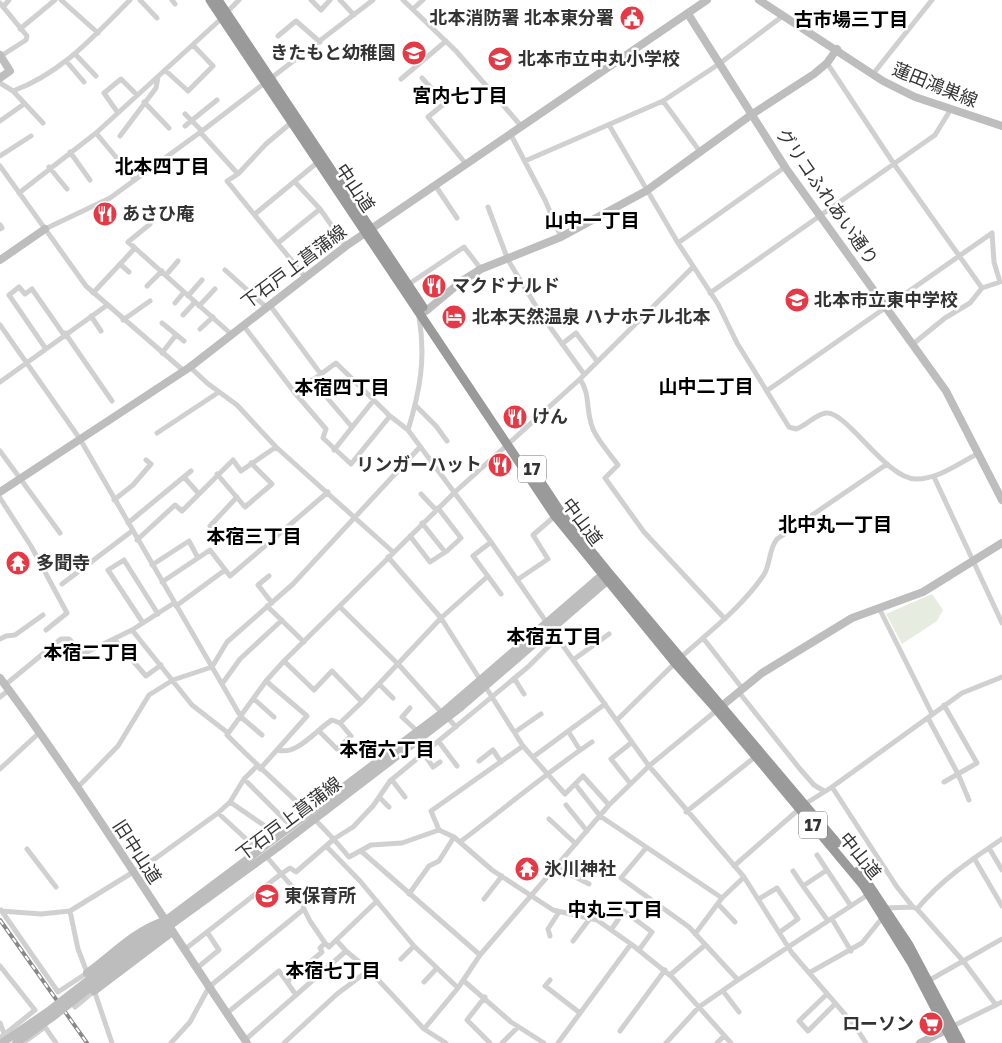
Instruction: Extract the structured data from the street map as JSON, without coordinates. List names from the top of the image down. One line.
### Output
{"streets":{"highway":["中山道","17"],"main road":["蓮田鴻巣線","グリコふれあい通り","下石戸上菖蒲線","旧中山道"]},"crossings":[["中山道","下石戸上菖蒲線"],["グリコふれあい通り","下石戸上菖蒲線"],["下石戸上菖蒲線","旧中山道"]],"districts":["古市場三丁目","宮内七丁目","北本四丁目","山中一丁目","山中二丁目","本宿四丁目","北中丸一丁目","本宿三丁目","本宿五丁目","本宿二丁目","本宿六丁目","中丸三丁目","本宿七丁目"],"places":{"public building":["北本消防署 北本東分署"],"school or university":["きたもと幼稚園","北本市立中丸小学校","北本市立東中学校","東保育所"],"restaurant":["あさひ庵","マクドナルド","けん","リンガーハット"],"hotel":["北本天然温泉 ハナホテル北本"],"temple":["多聞寺","氷川神社"],"supermarket":["ローソン"]}}
